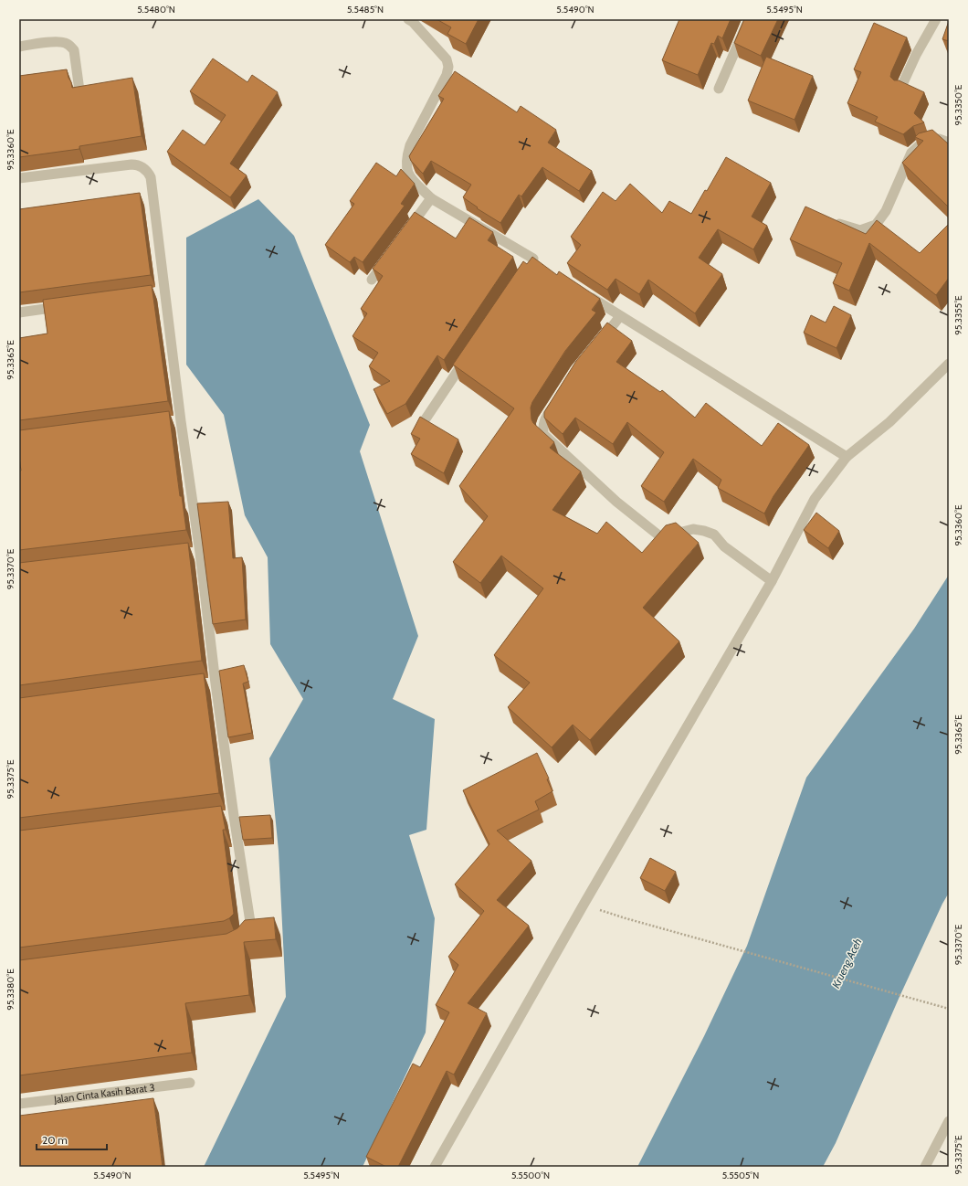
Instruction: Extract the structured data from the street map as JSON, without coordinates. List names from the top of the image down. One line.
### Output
{"streets":{"street":["Jalan Cinta Kasih Barat 3"]},"water":["Krueng Aceh"],"scale_bar":"20 m","coordinates":["5.5480°N","5.5485°N","5.5490°N","5.5495°N","95.3350°E","95.3360°E","95.3355°E","95.3365°E","95.3370°E","95.3375°E","95.3380°E","5.5500°N","5.5505°N"]}
